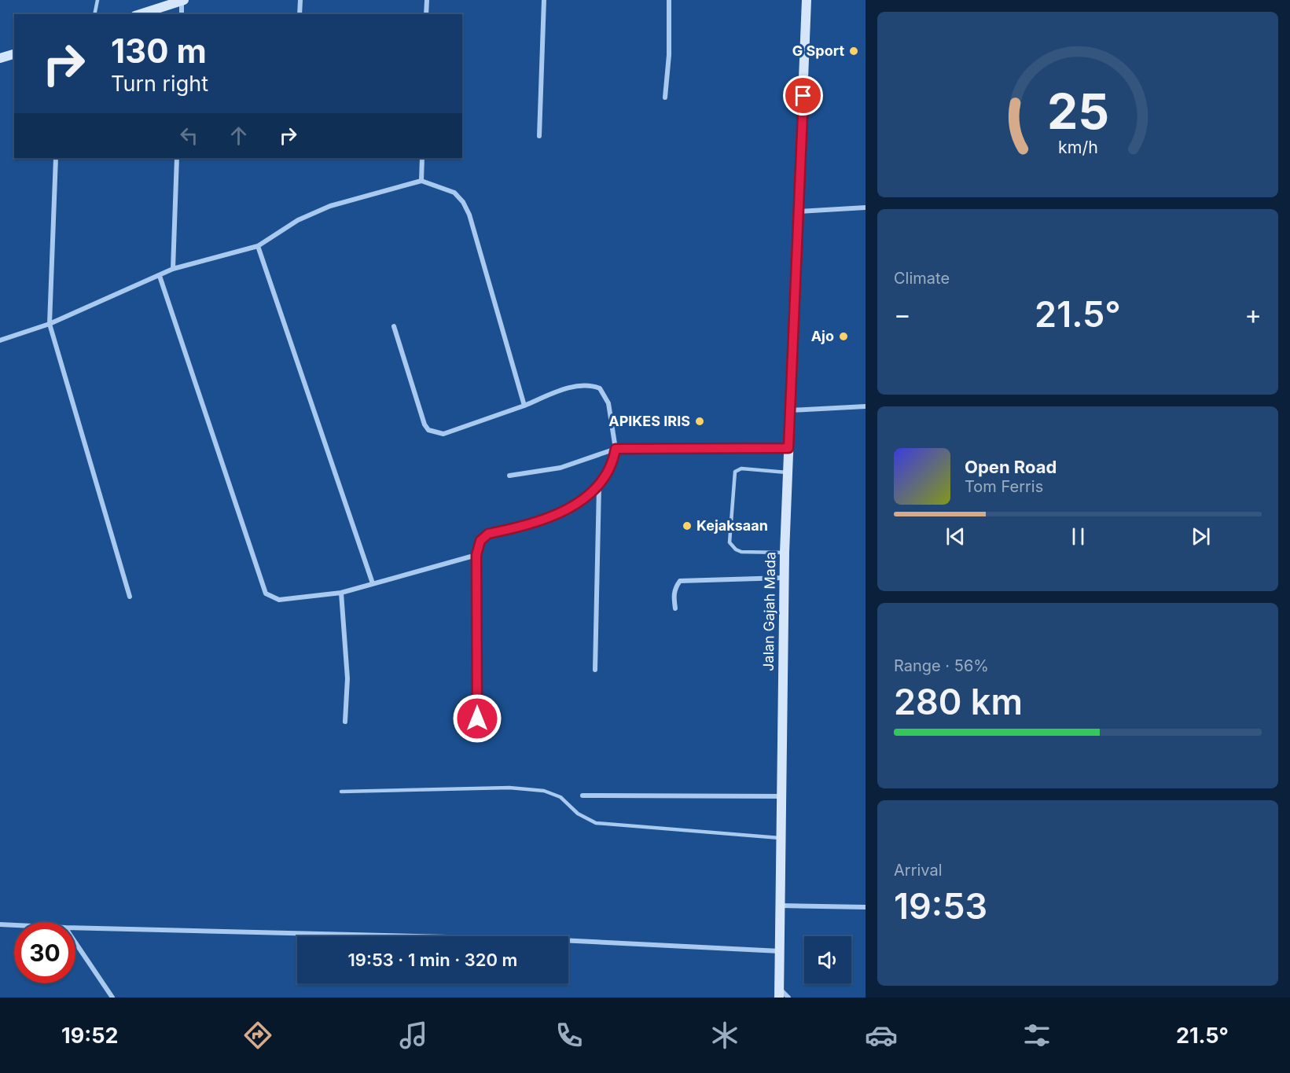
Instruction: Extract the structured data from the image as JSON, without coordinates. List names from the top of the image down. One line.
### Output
{"streets":{"main road":["Jalan Gajah Mada"]},"places":["G Sport","Ajo","APIKES IRIS","Kejaksaan"],"page":{"turn":["130 m","Turn right"],"tile":["Climate",["Range · 56%","280 km"],["Arrival","19:53"]],"heat":["−","21.5°","+"],"song":["Open Road","Tom Ferris"],"limit":"30","trip":"19:53 · 1 min · 320 m","tabs":["19:52","21.5°"],"gauge":["25","km/h"]}}
